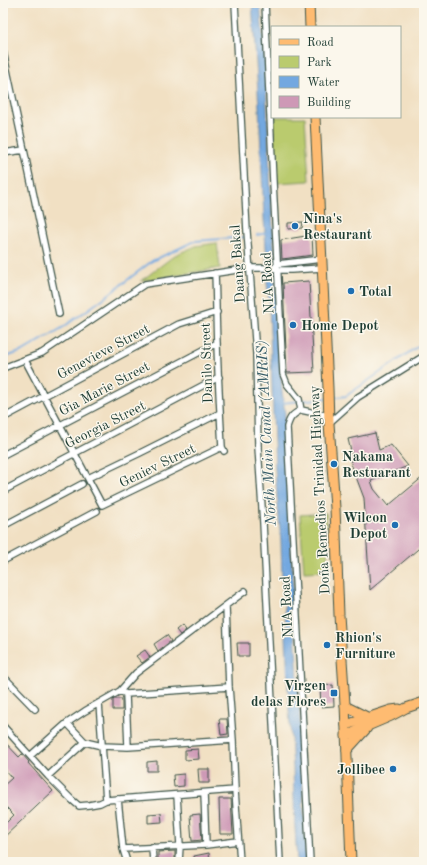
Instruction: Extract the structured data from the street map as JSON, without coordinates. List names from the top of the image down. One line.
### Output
{"streets":{"main road":["Doña Remedios Trinidad Highway"],"street":["Daang Bakal","NIA Road","Genevieve Street","Danilo Street","Gia Marie Street","Georgia Street","Geniev Street"]},"crossings":[["Genevieve Street","Danilo Street"],["Danilo Street","Gia Marie Street"],["Danilo Street","Georgia Street"],["Danilo Street","Geniev Street"]],"water":["North Main Canal (AMRIS)"],"places":{"other":["Nina's Restaurant","Total","Home Depot","Nakama Restuarant","Wilcon Depot","Rhion's Furniture","Jollibee"],"transit":["Virgen delas Flores"]},"legend":["Road","Park","Water","Building"]}
